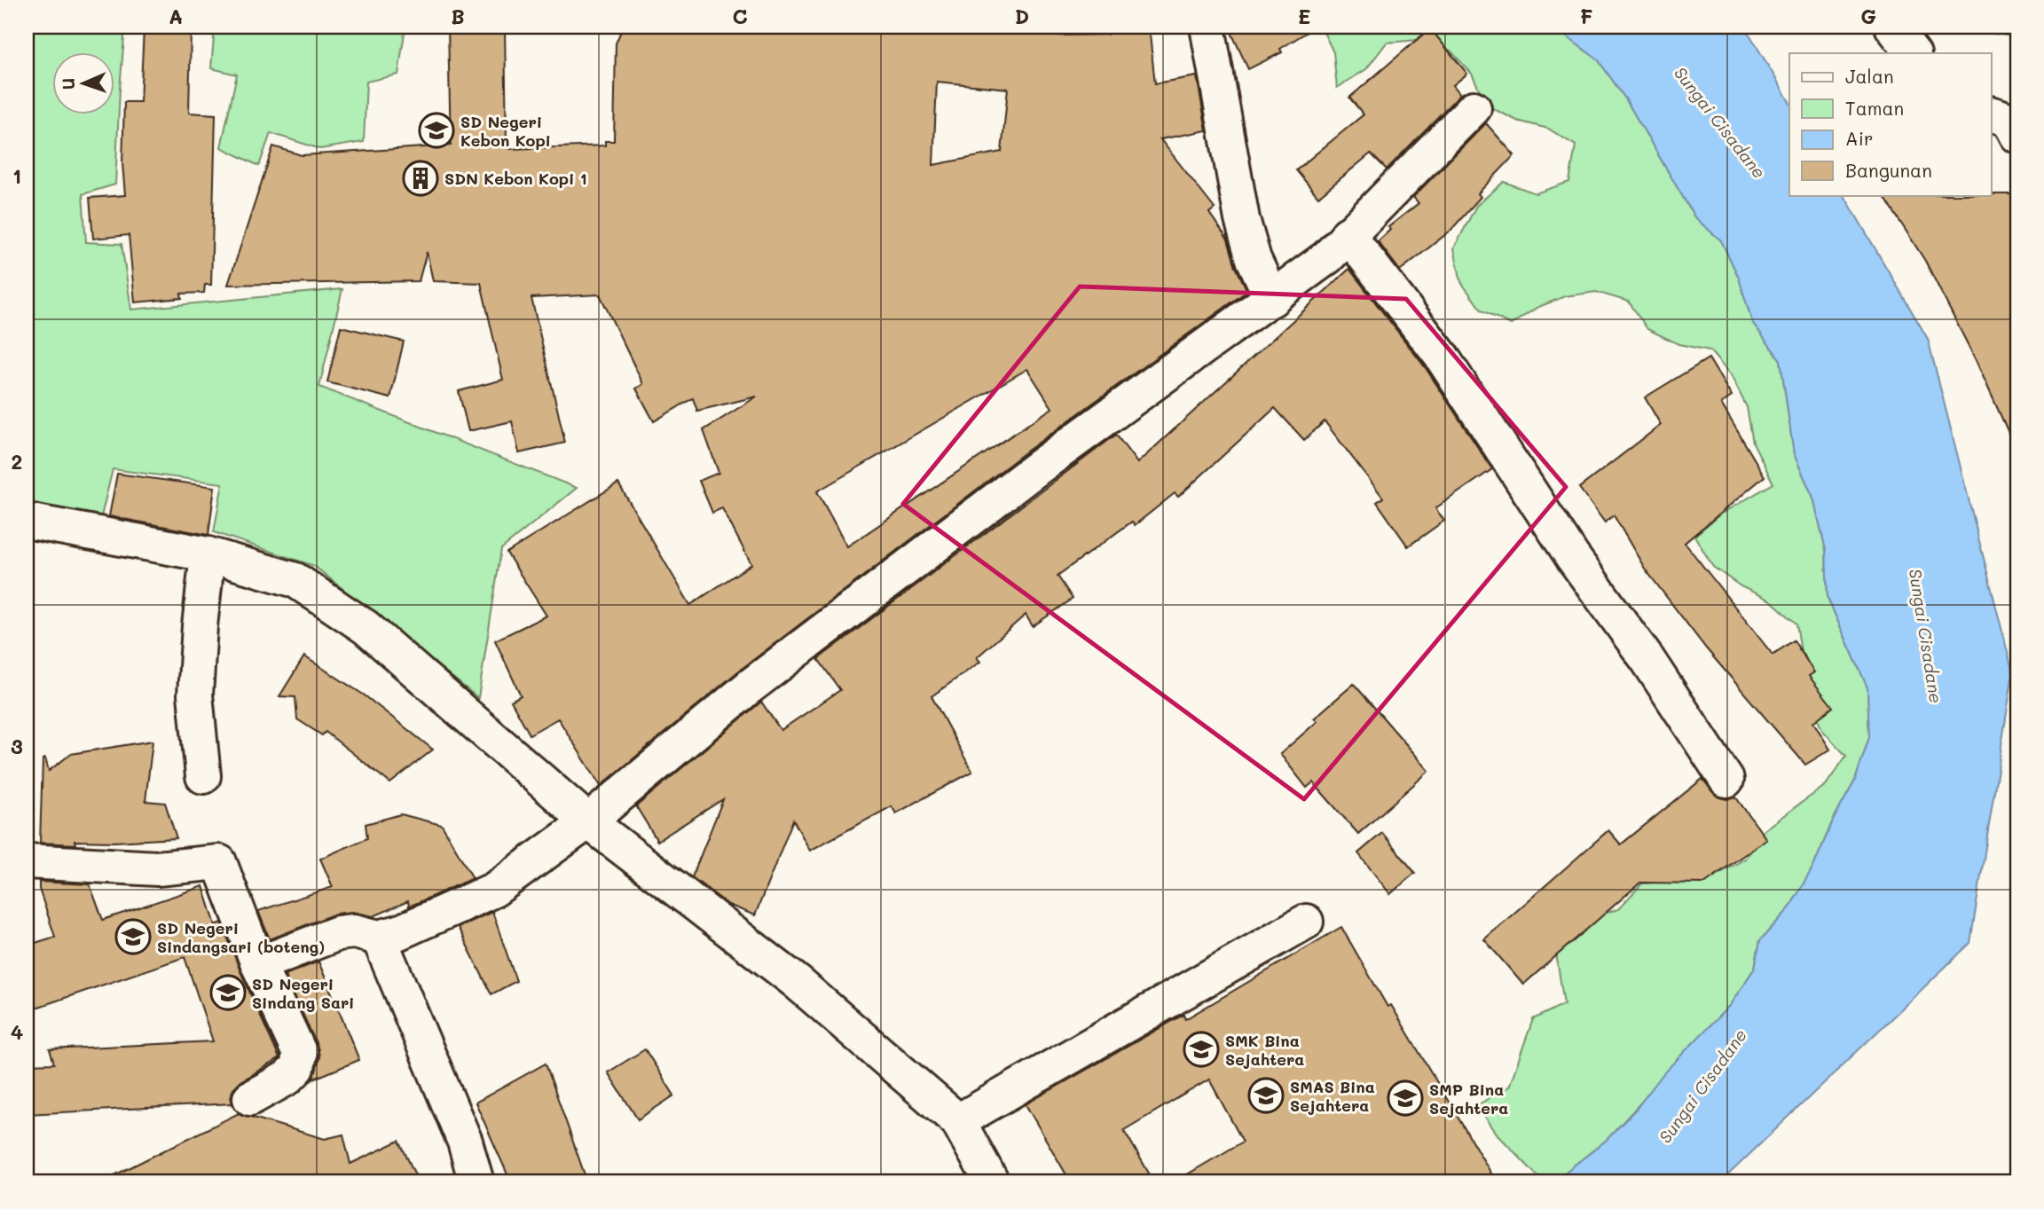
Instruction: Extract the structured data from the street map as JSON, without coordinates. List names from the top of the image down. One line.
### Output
{"water":["Sungai Cisadane"],"places":{"school or university":["SD Negeri Kebon Kopi","SD Negeri Sindangsari (boteng)","SD Negeri Sindang Sari","SMK Bina Sejahtera","SMAS Bina Sejahtera","SMP Bina Sejahtera"],"building":["SDN Kebon Kopi 1"]},"legend":["Jalan","Taman","Air","Bangunan"],"north":"left","grid":{"columns":["A","B","C","D","E","F","G"],"rows":["1","2","3","4"]}}
